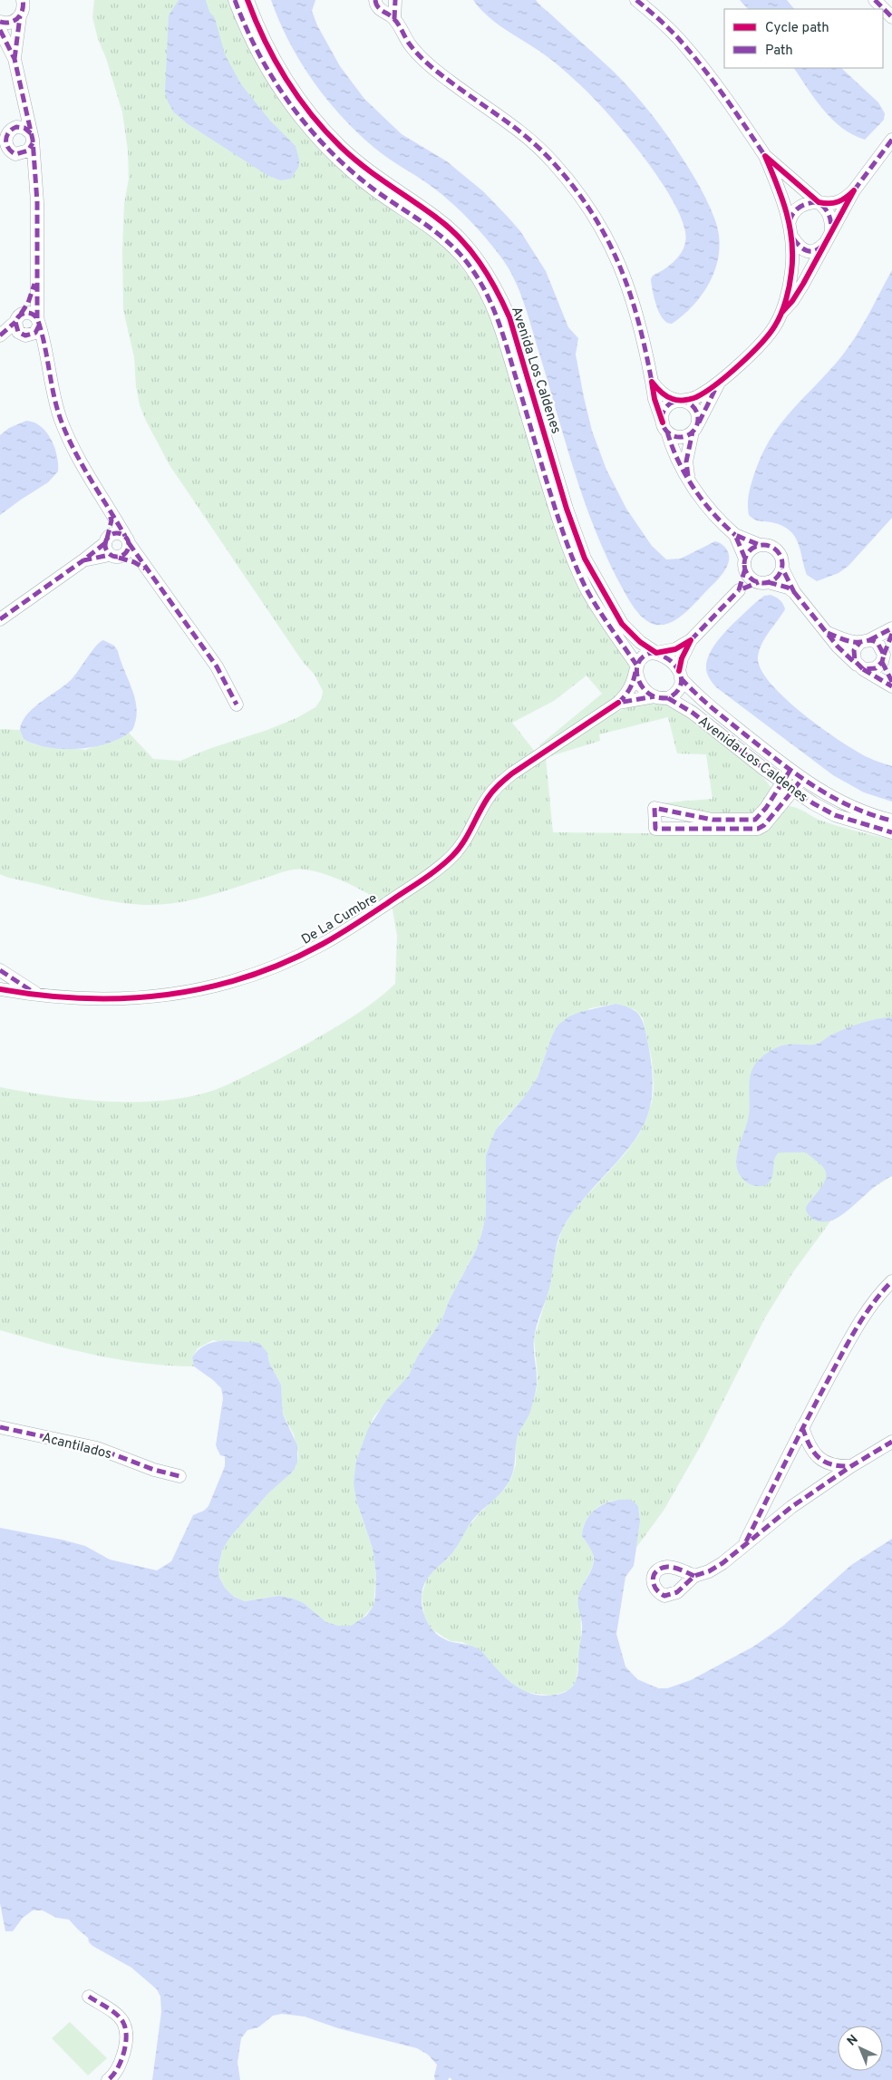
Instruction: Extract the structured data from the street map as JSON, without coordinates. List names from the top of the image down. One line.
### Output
{"streets":{"street":["Avenida Los Caldenes","De La Cumbre","Acantilados"]},"legend":["Cycle path","Path"],"north":"top left"}
